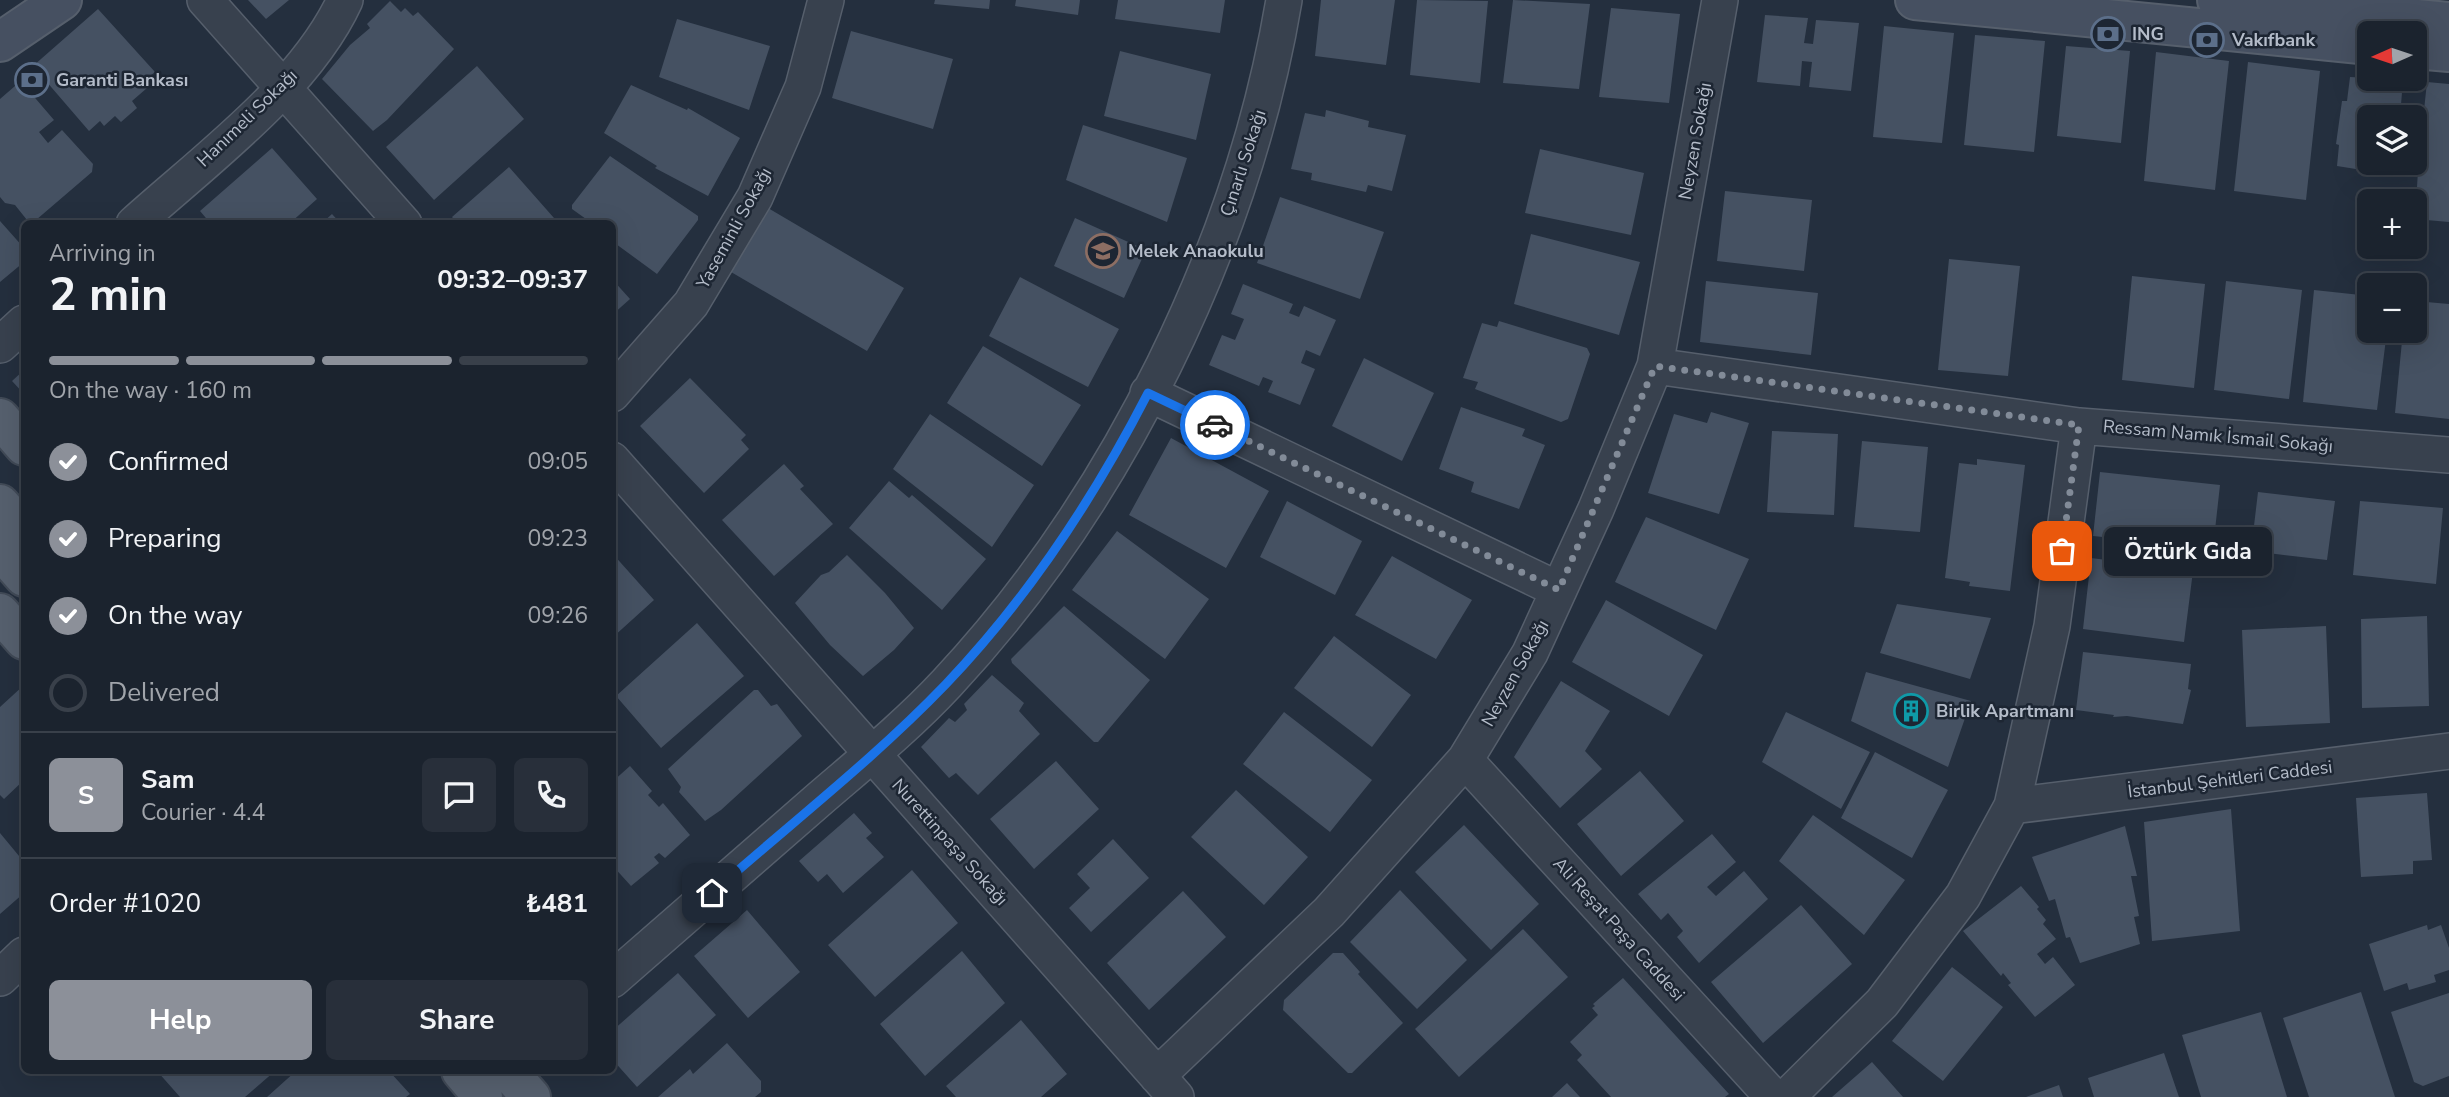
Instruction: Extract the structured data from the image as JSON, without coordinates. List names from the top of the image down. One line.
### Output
{"streets":{"street":["Hanımeli Sokağı","Neyzen Sokağı","Çınarlı Sokağı","Yaseminli Sokağı","Ressam Namık İsmail Sokağı","İstanbul Şehitleri Caddesi","Nurettinpaşa Sokağı","Ali Reşat Paşa Caddesi"]},"crossings":[["Neyzen Sokağı","Ressam Namık İsmail Sokağı"],["Neyzen Sokağı","Nurettinpaşa Sokağı"],["Neyzen Sokağı","Ali Reşat Paşa Caddesi"],["Çınarlı Sokağı","Nurettinpaşa Sokağı"]],"places":{"bank":["ING","Vakıfbank","Garanti Bankası"],"school or university":["Melek Anaokulu"],"other":["Öztürk Gıda"],"building":["Birlik Apartmanı"]},"north":"left","page":{"map_buttons":["+","−"],"heading":["2 min","Arriving in","09:32–09:37"],"panel":["Sam","Courier · 4.4","Order #1020","₺481"],"bar":"On the way · 160 m","list":[["Confirmed","09:05"],["Preparing","09:23"],["On the way","09:26"],"Delivered"],"bubble":"Öztürk Gıda","round":"S","buttons":["Help","Share"]}}
